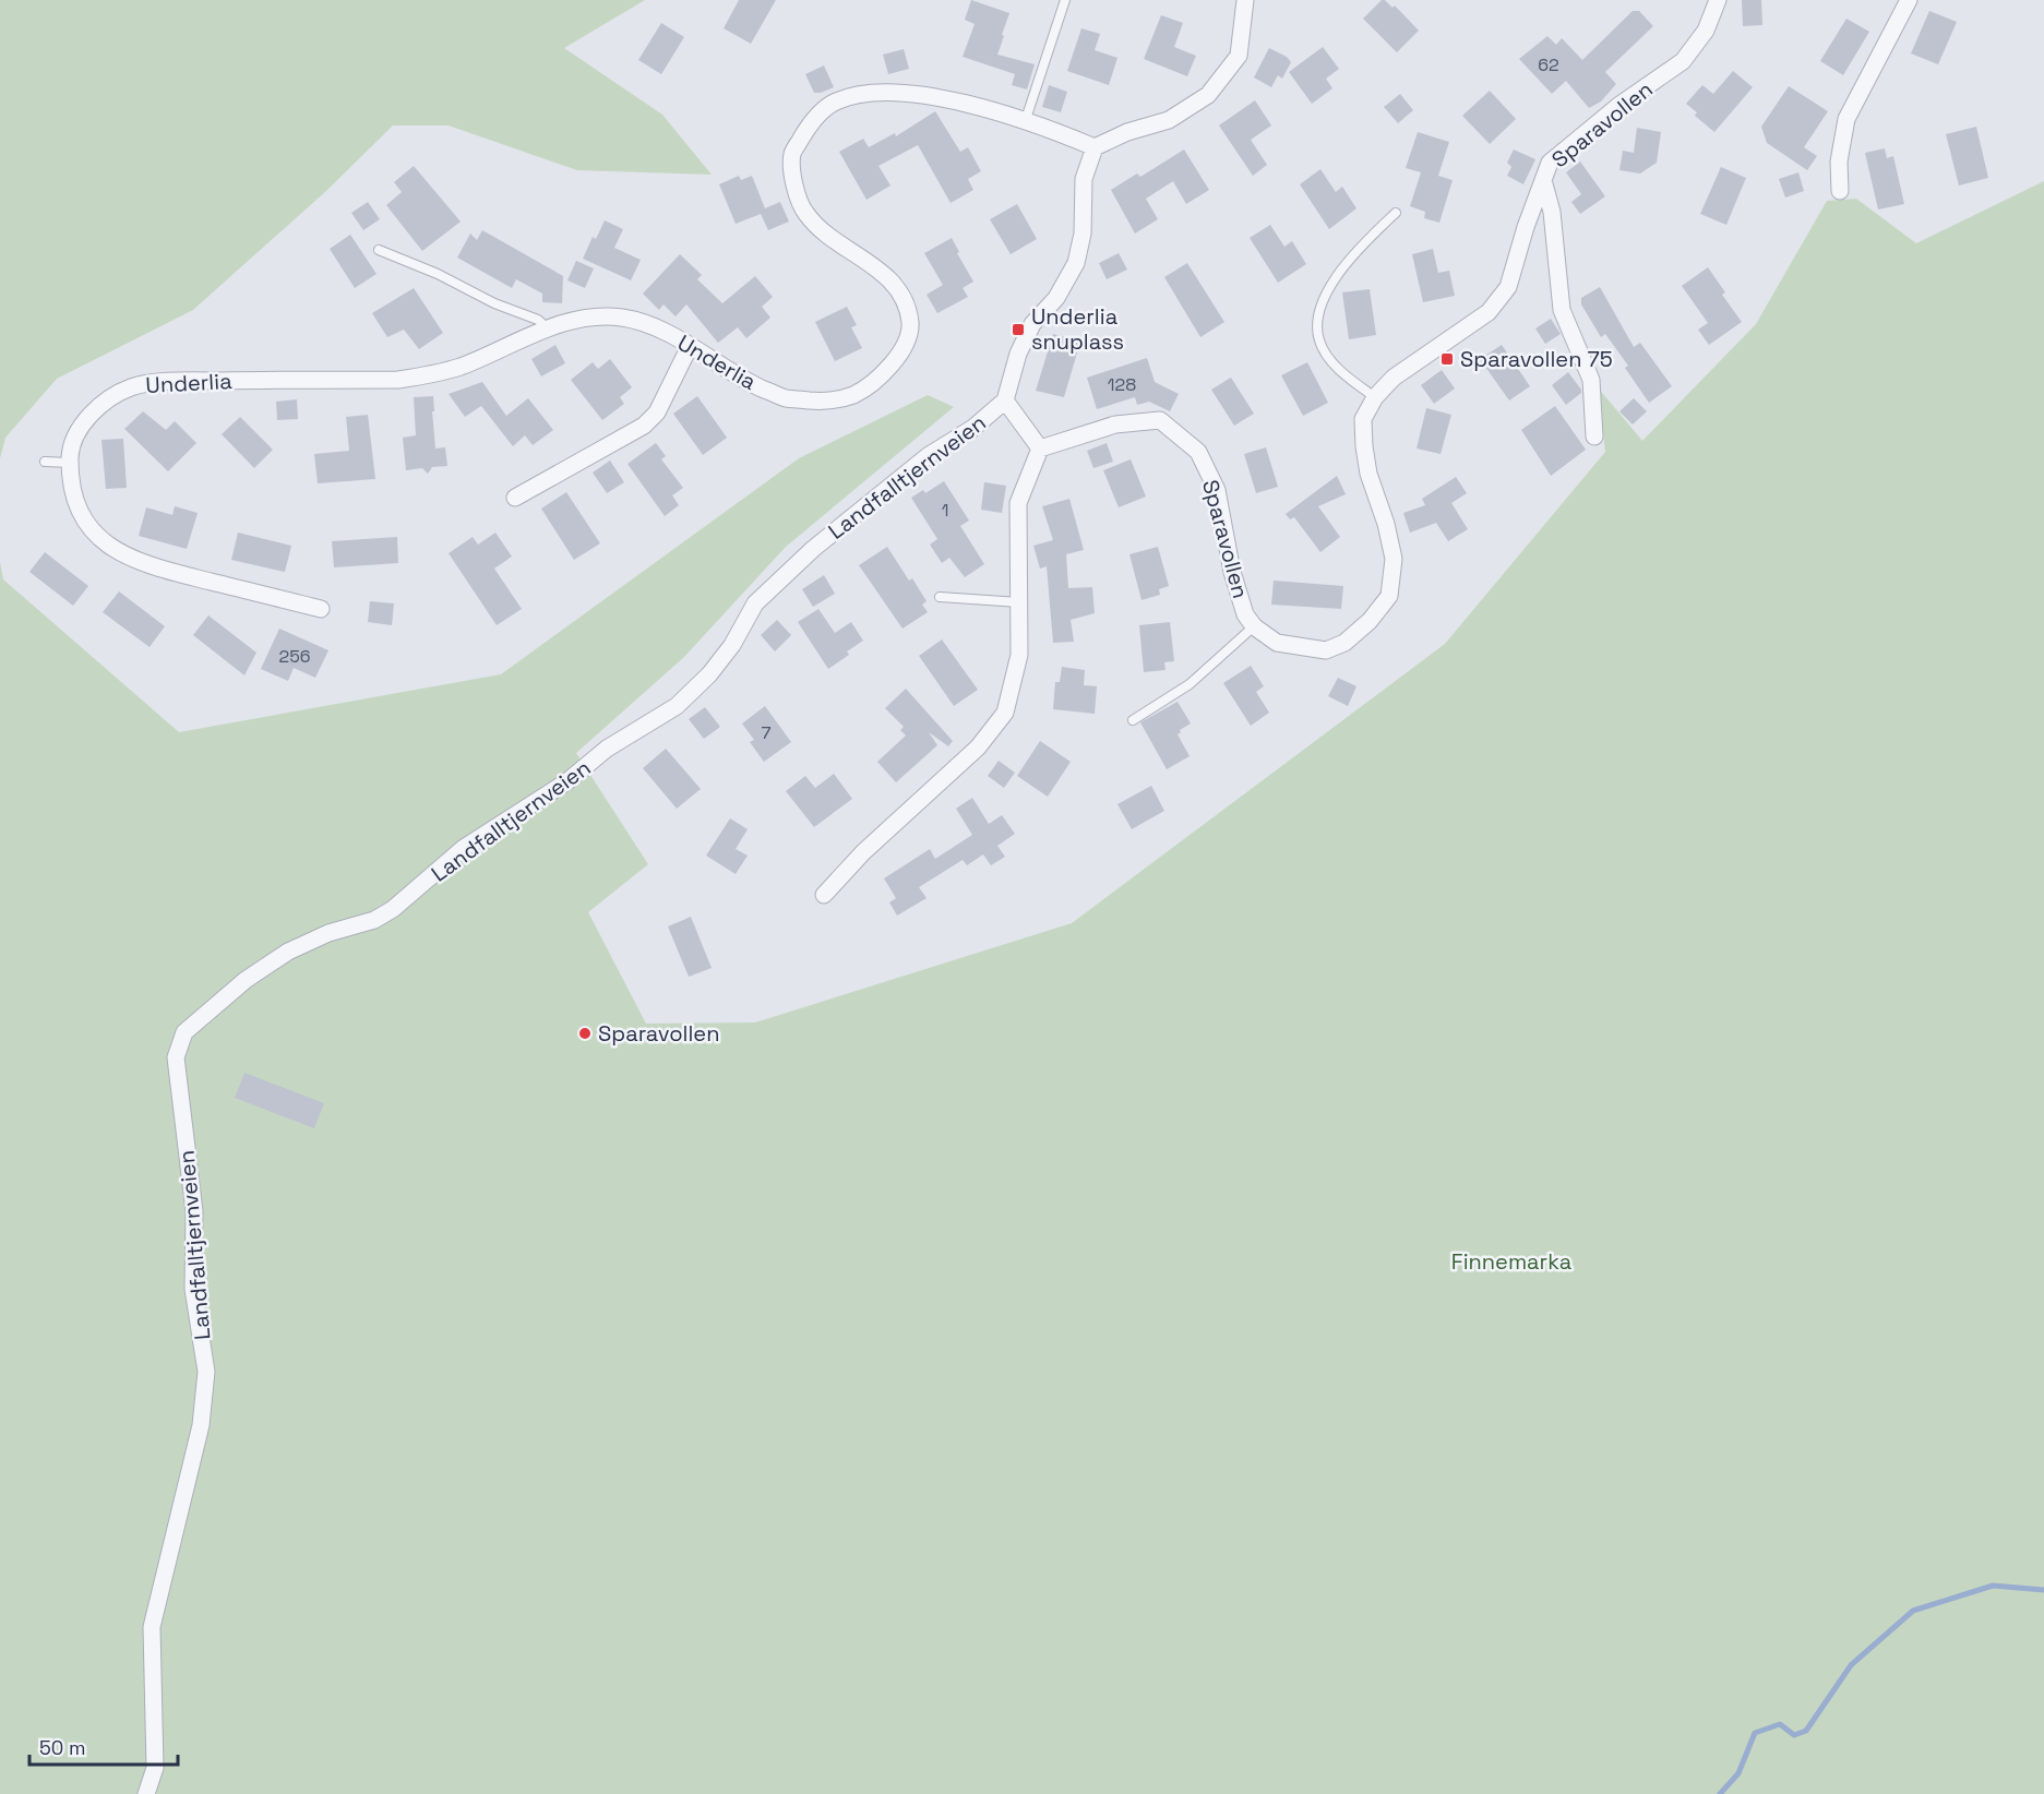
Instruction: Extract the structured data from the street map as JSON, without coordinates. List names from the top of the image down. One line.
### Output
{"streets":{"street":["Sparavollen","Underlia","Landfalltjernveien"]},"crossings":[["Underlia","Landfalltjernveien"]],"parks":["Finnemarka"],"places":{"transit":["Underlia snuplass","Sparavollen 75"],"other":["Sparavollen"]},"house_numbers":["62","128","1","256","7"],"scale_bar":"50 m"}
